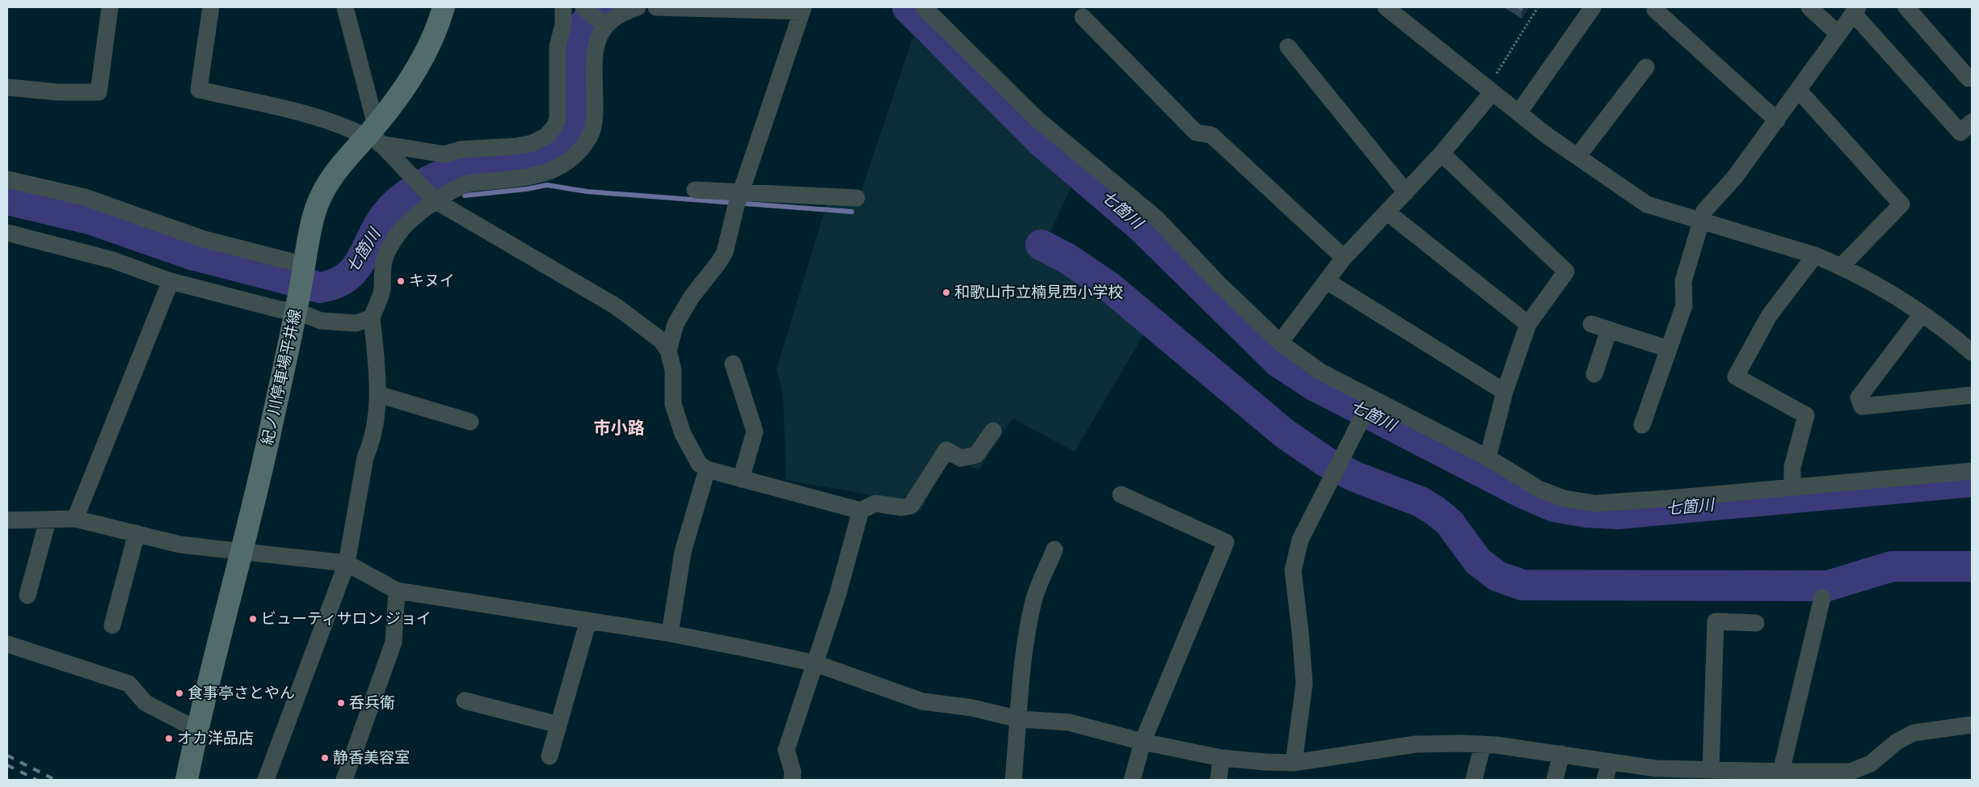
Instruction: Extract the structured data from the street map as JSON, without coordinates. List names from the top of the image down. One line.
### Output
{"streets":{"main road":["紀ノ川停車場平井線"]},"districts":["市小路"],"water":["七箇川"],"places":["キヌイ","和歌山市立楠見西小学校","ビューティサロン ジョイ","食事亭さとやん","呑兵衛","オカ洋品店","静香美容室"]}
